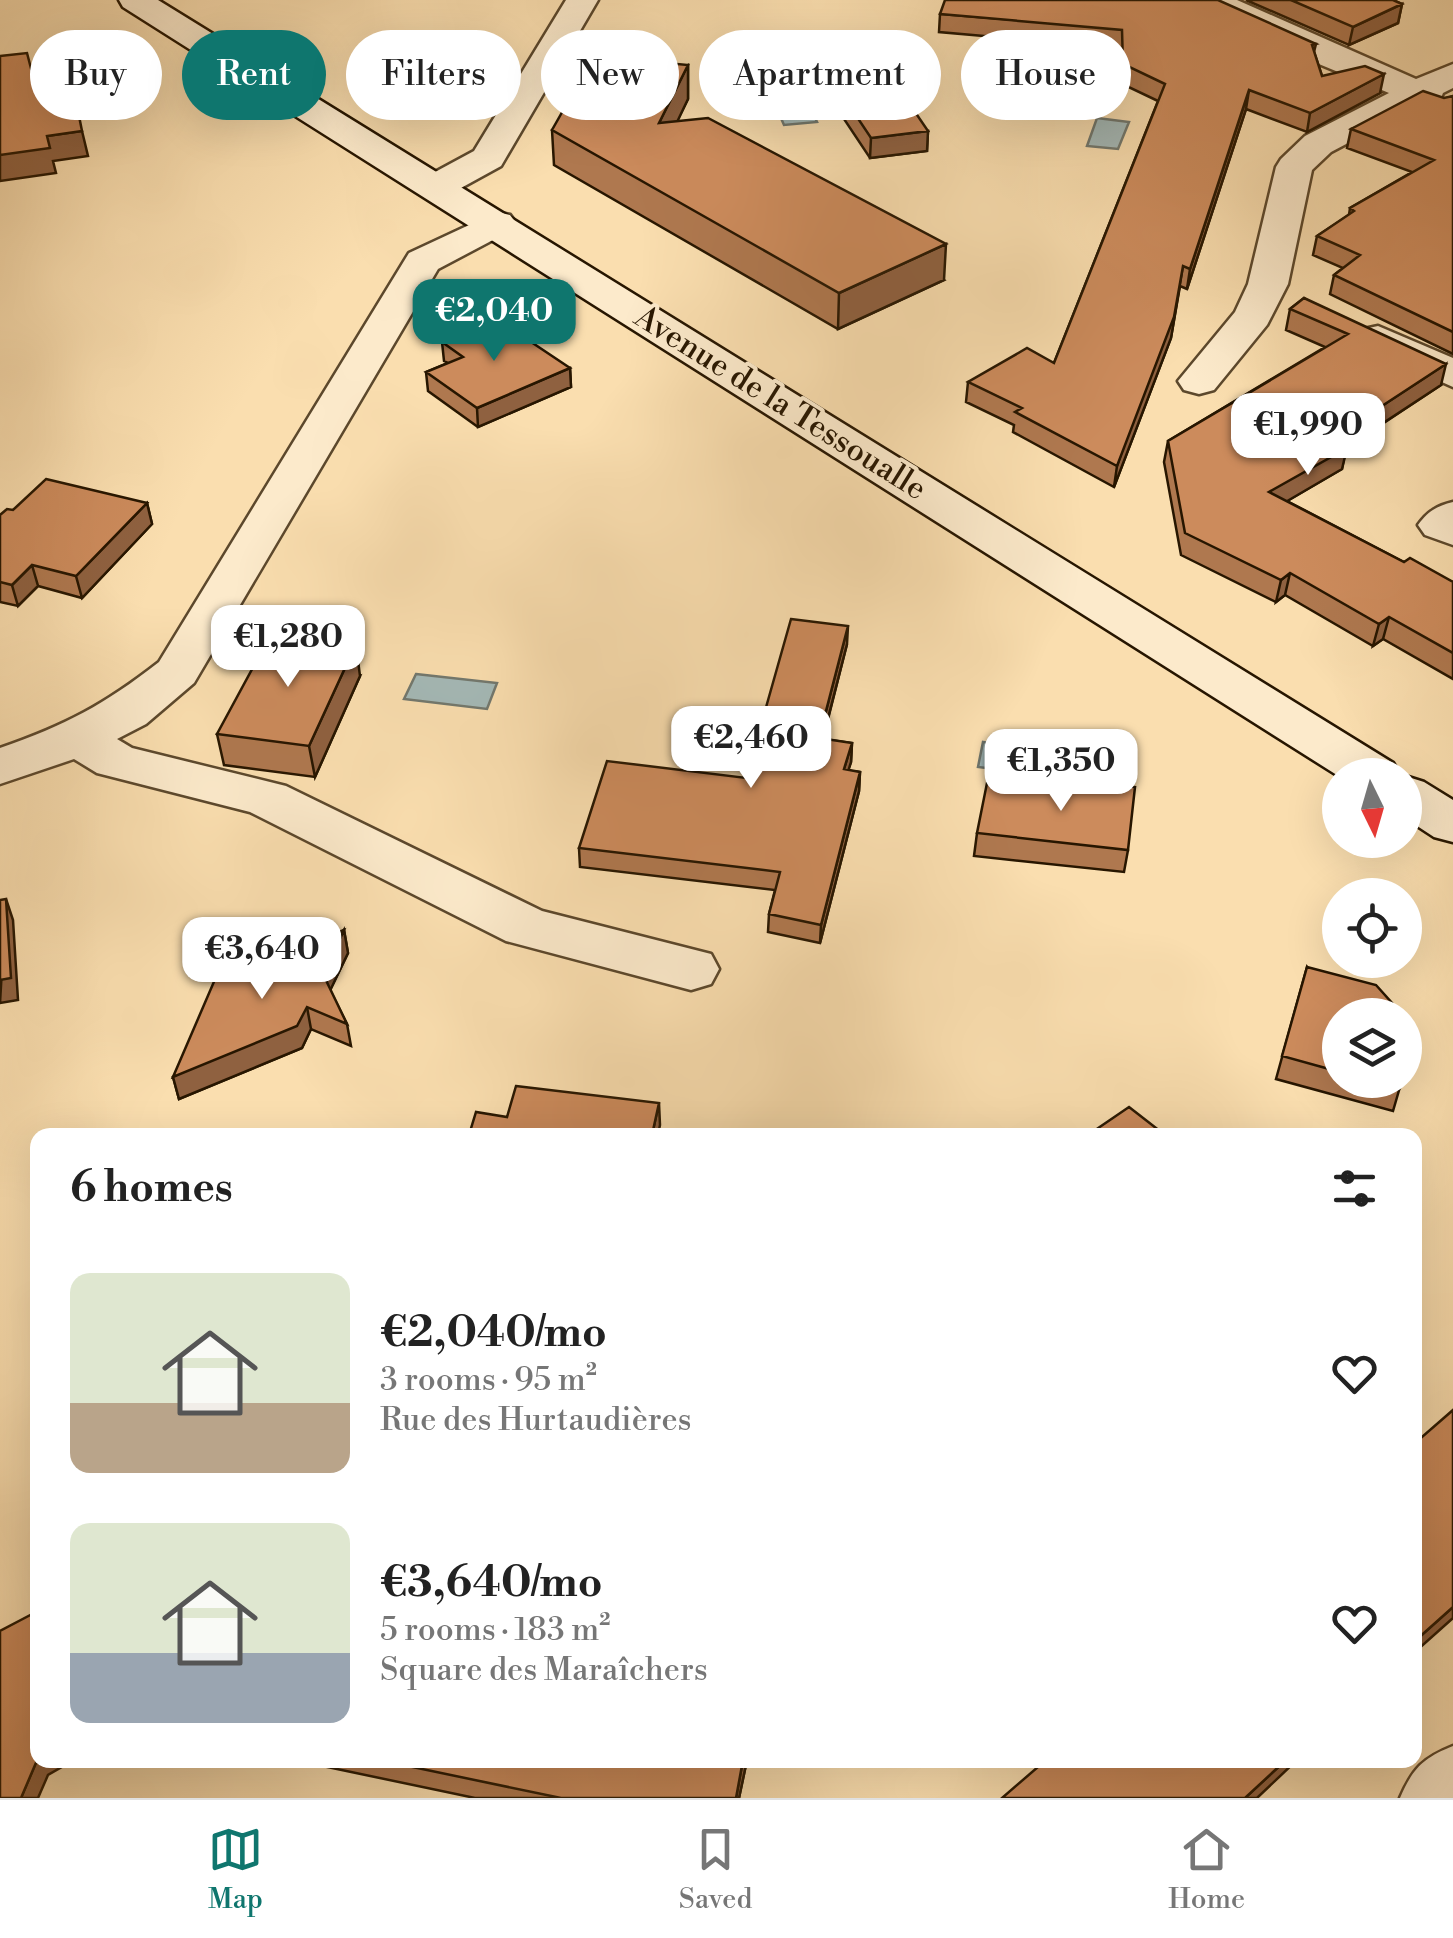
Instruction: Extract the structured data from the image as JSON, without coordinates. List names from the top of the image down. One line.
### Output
{"streets":{"street":["Avenue de la Tessoualle"]},"north":"bottom","page":{"chip":["Buy","Rent","Filters","New","Apartment","House"],"price":["€2,040","€1,990","€1,280","€2,460","€1,350","€3,640"],"heading":"6 homes","list":[{"name":"€2,040/mo","note":"3 rooms · 95 m² · Rue des Hurtaudières"},{"name":"€3,640/mo","note":"5 rooms · 183 m² · Square des Maraîchers"}],"tabs":["Map","Saved","Home"]}}
